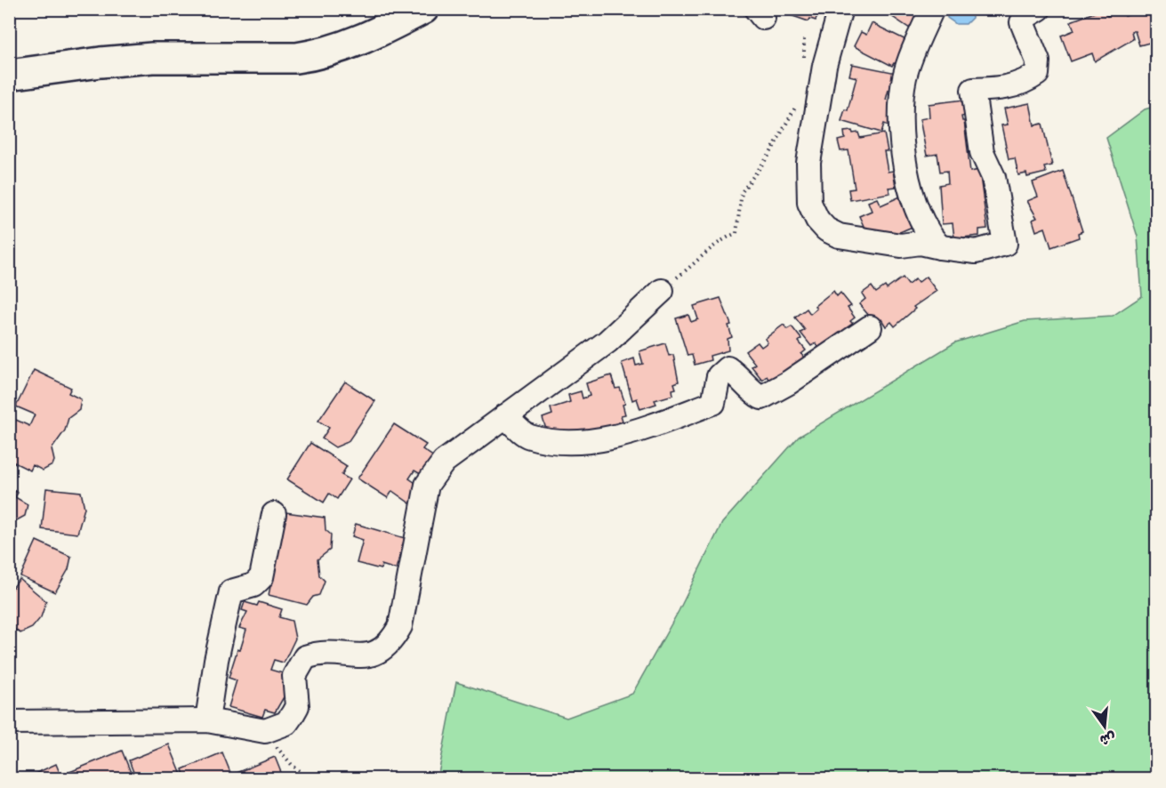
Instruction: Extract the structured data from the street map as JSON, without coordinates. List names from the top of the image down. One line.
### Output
{"north":"bottom"}
